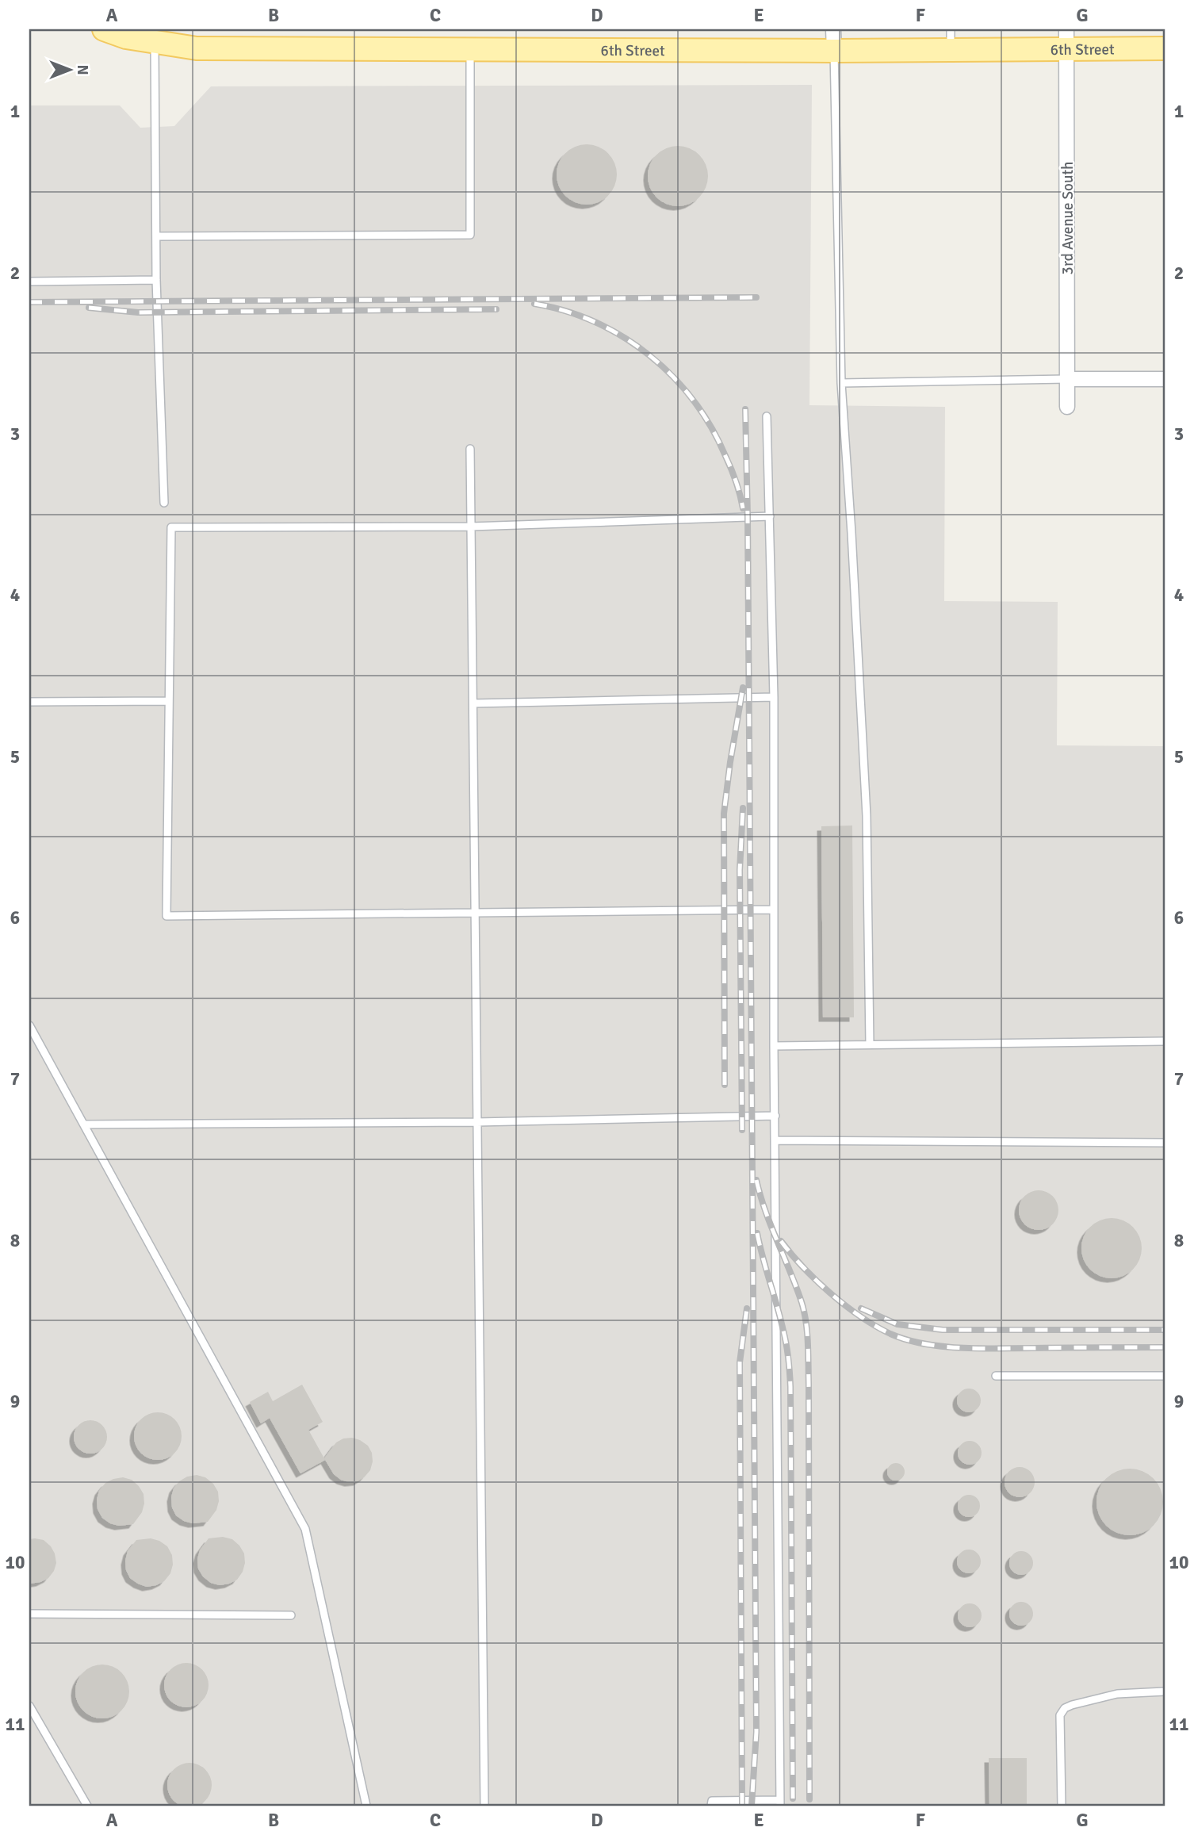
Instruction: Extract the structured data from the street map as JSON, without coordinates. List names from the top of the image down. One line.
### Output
{"streets":{"main road":["6th Street"],"street":["3rd Avenue South"]},"crossings":[["6th Street","3rd Avenue South"]],"north":"right","grid":{"columns":["A","B","C","D","E","F","G"],"rows":["1","2","3","4","5","6","7","8","9","10","11"]}}
